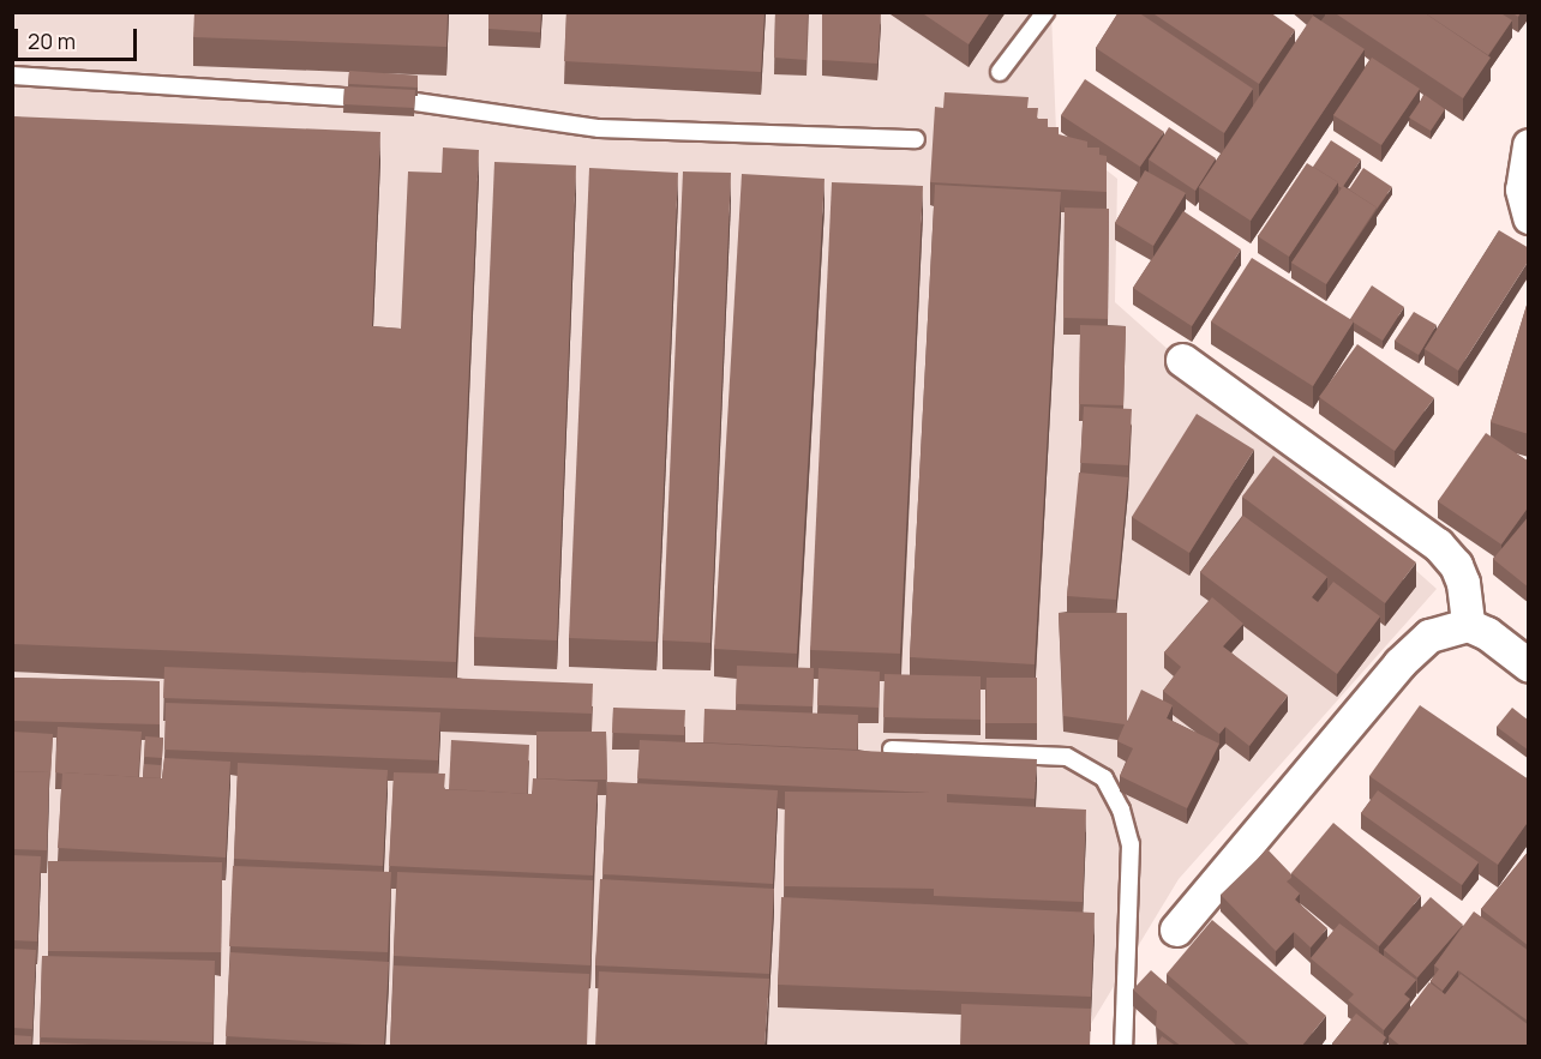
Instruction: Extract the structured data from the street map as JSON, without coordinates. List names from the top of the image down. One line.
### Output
{"scale_bar":"20 m"}
